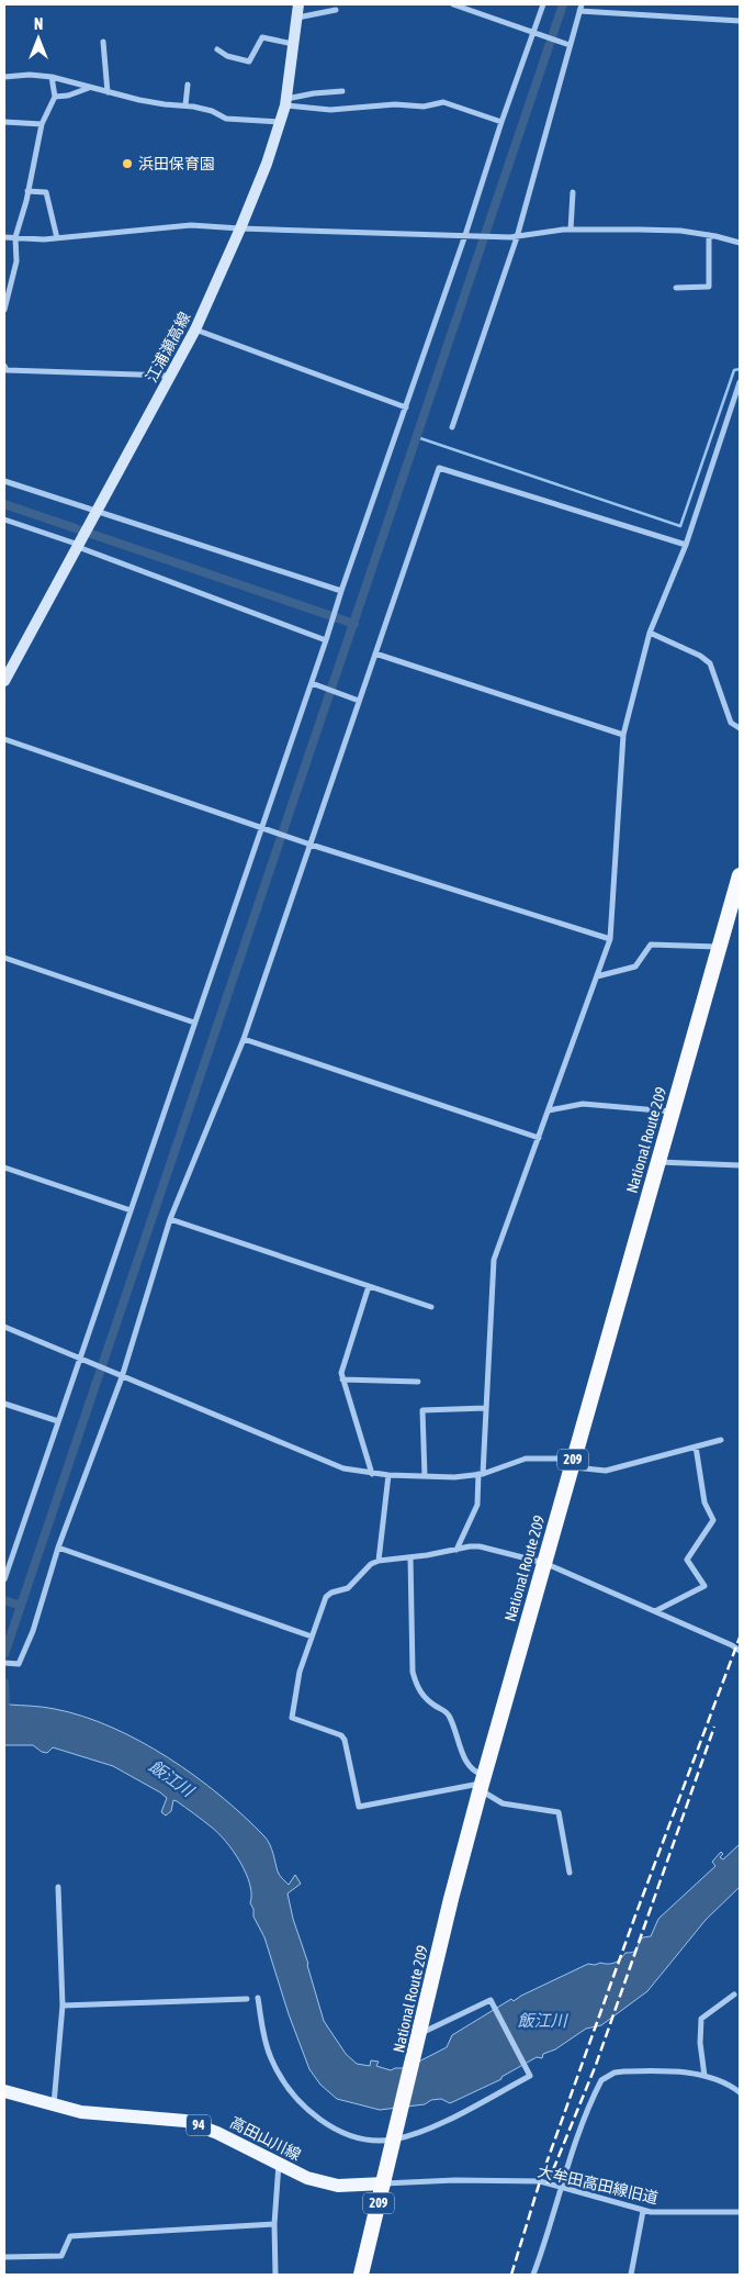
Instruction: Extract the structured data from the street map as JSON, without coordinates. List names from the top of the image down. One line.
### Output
{"streets":{"highway":["National Route 209","209"],"main road":["江浦瀬高線","94","高田山川線"],"street":["大牟田高田線旧道"]},"crossings":[["National Route 209","高田山川線"],["National Route 209","大牟田高田線旧道"],["高田山川線","大牟田高田線旧道"]],"water":["飯江川"],"places":["浜田保育園"],"north":"top"}
